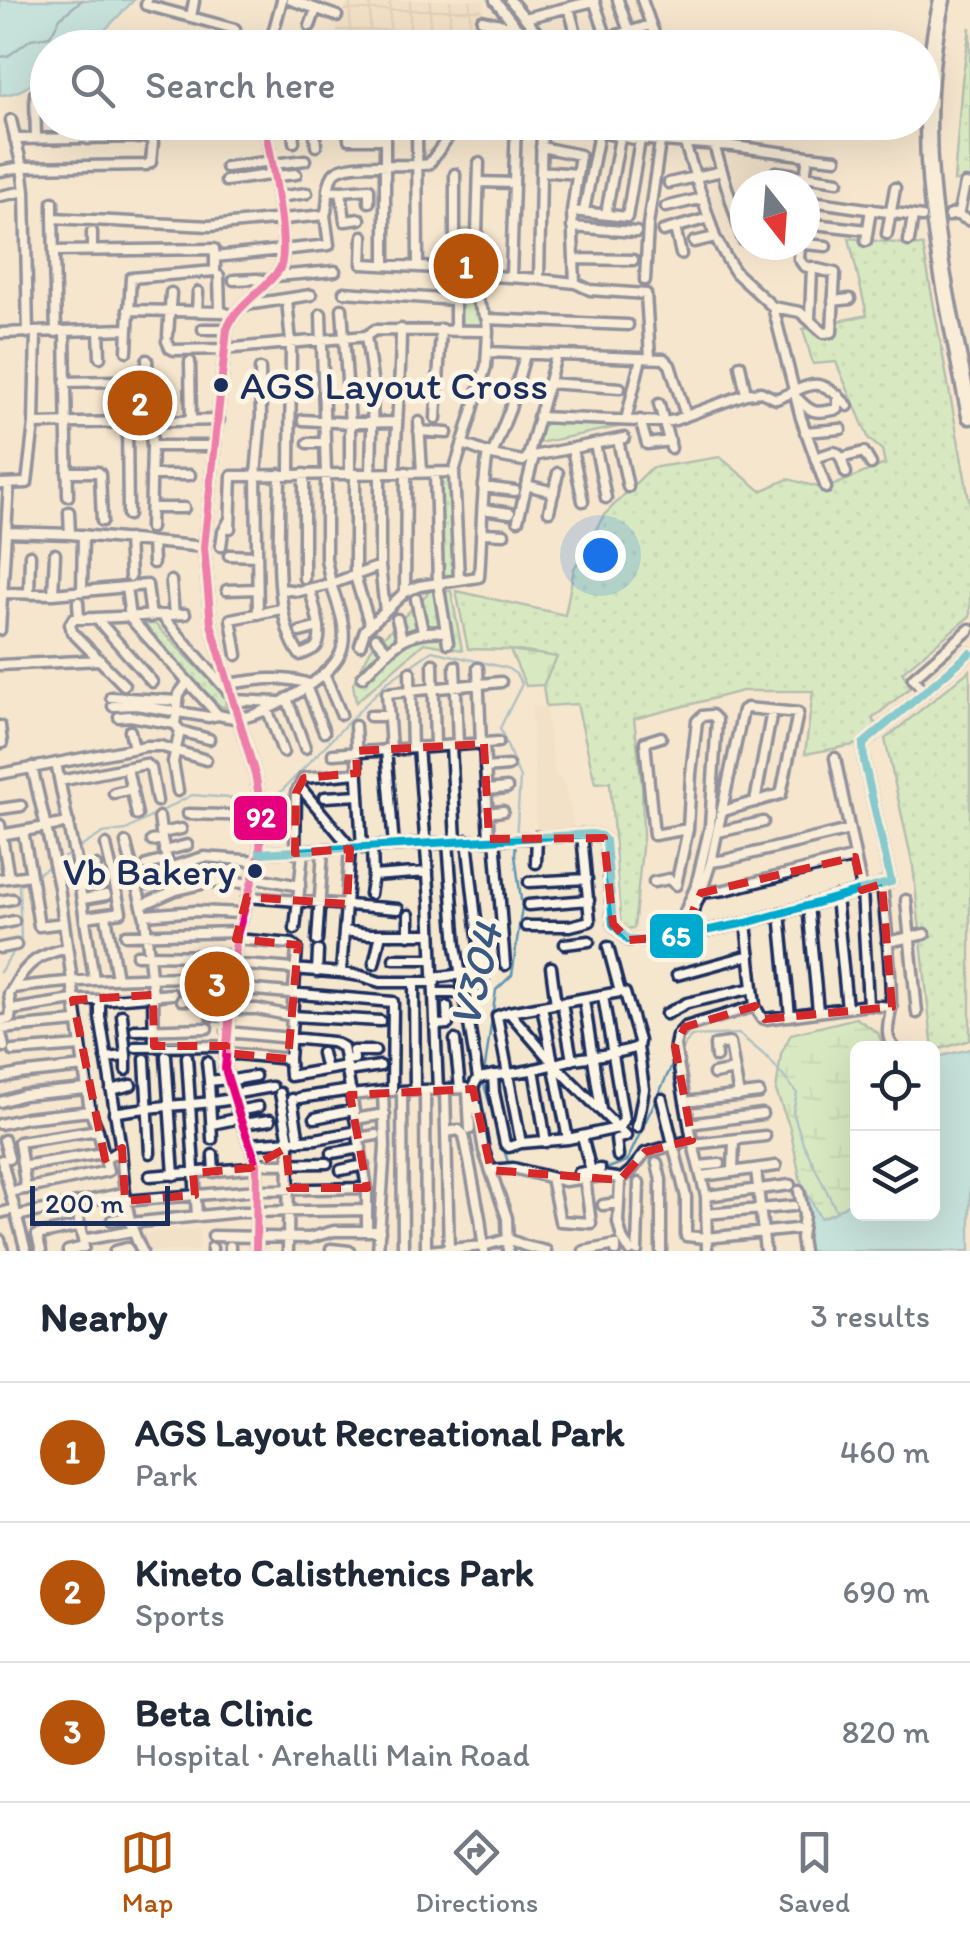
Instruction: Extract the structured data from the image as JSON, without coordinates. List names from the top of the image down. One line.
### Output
{"water":["V304"],"places":["AGS Layout Cross","Vb Bakery"],"lines":["transit line 92","transit line 65"],"scale_bar":"200 m","north":"bottom","page":{"search":"Search here","pins":["1","2","3"],"scale":"200 m","heading":["Nearby","3 results"],"list":[{"mark":"1","name":"AGS Layout Recreational Park","note":"Park","value":"460 m"},{"mark":"2","name":"Kineto Calisthenics Park","note":"Sports","value":"690 m"},{"mark":"3","name":"Beta Clinic","note":"Hospital · Arehalli Main Road","value":"820 m"}],"nav":["Map","Directions","Saved"]}}
